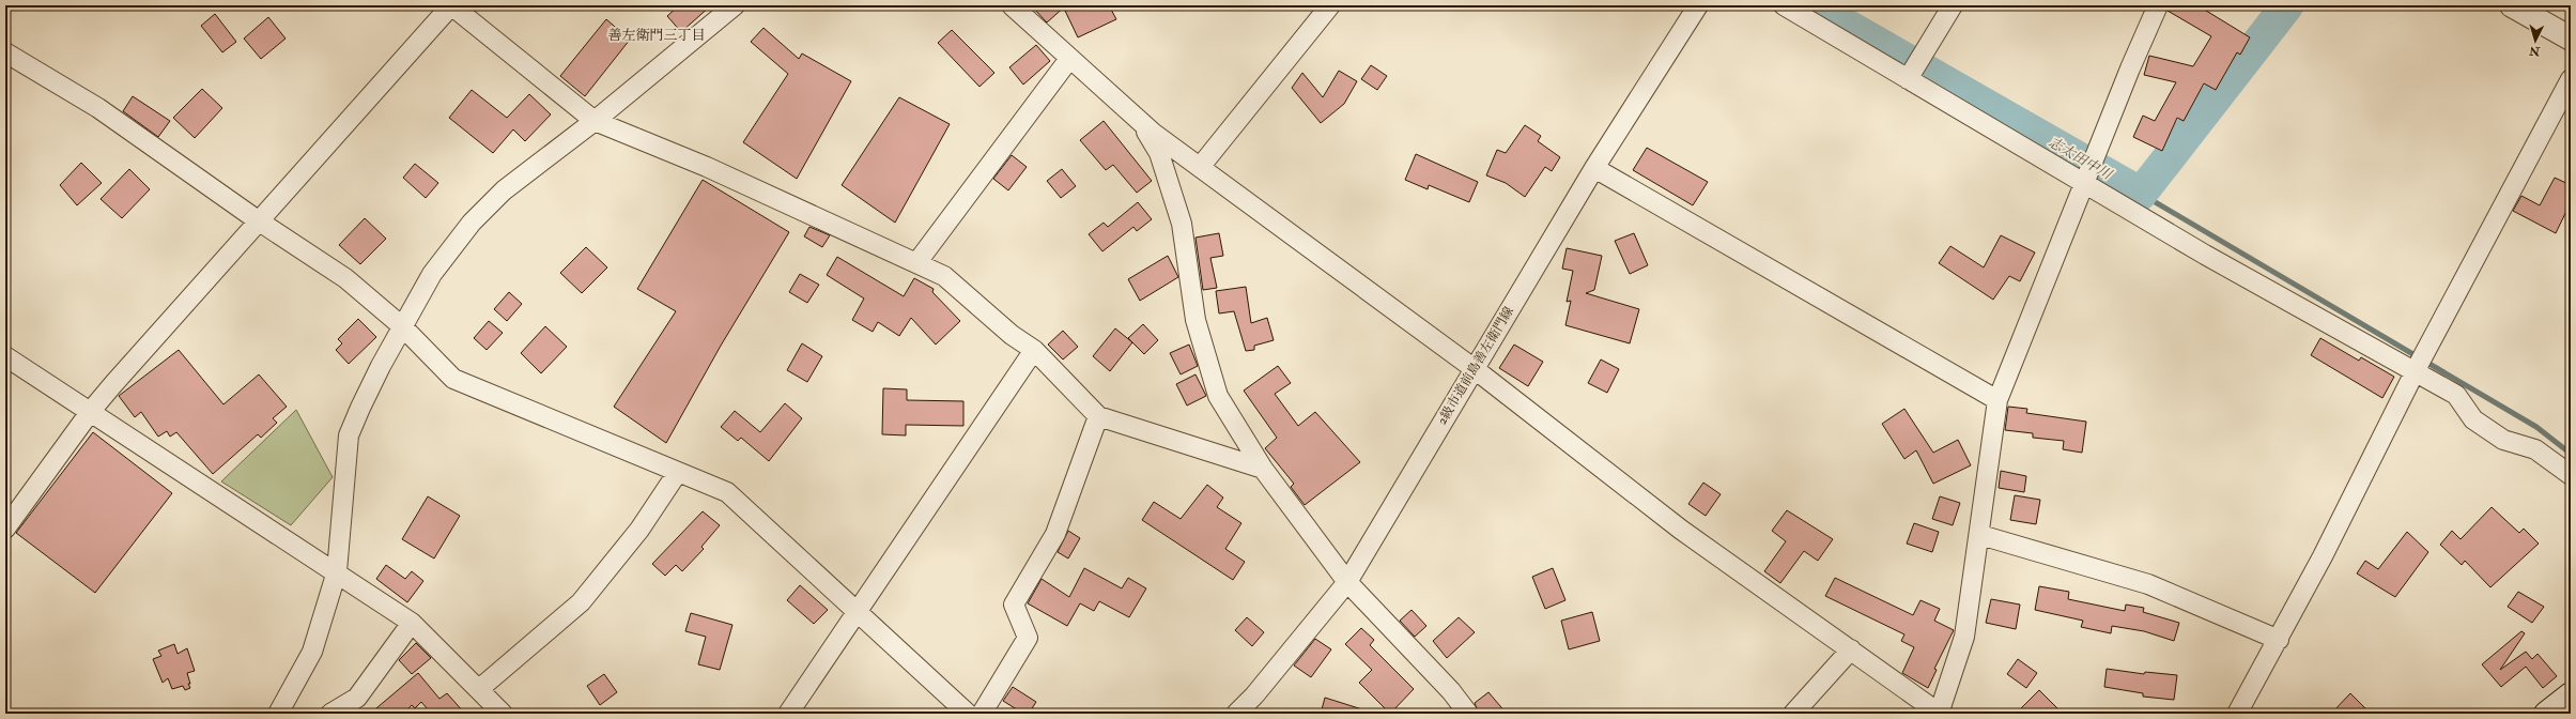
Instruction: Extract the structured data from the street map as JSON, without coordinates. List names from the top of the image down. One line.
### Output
{"streets":{"street":["2級市道前島善左衛門線"]},"districts":["善左衛門三丁目"],"water":["志太田中川"],"north":"bottom"}
